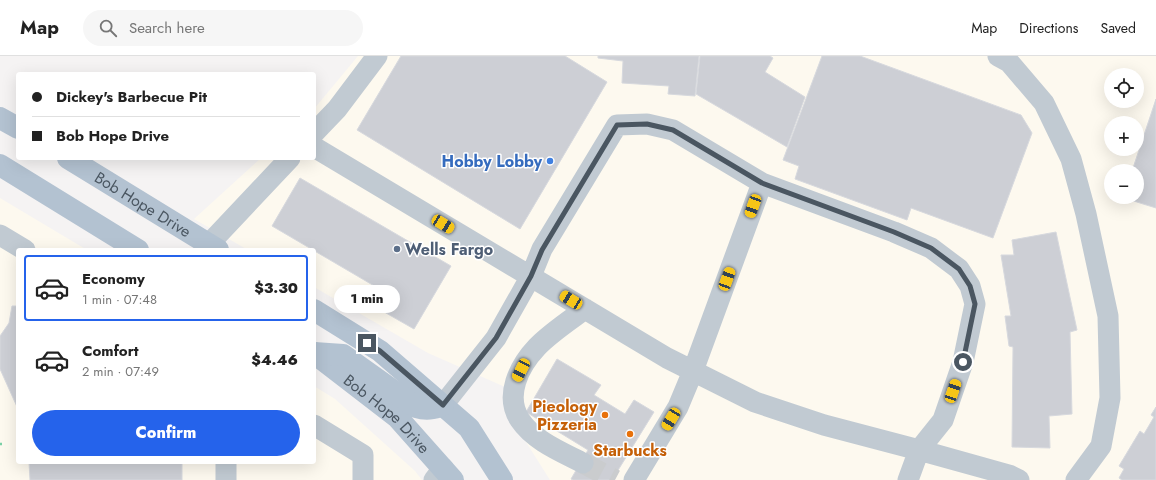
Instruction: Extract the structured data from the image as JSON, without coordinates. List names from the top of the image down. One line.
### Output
{"streets":{"main road":["Bob Hope Drive"]},"places":["Hobby Lobby","Wells Fargo","Pieology Pizzeria","Starbucks"],"page":{"header":"Map","search":"Search here","nav":["Map","Directions","Saved"],"map_buttons":["+","−"],"banner":["Dickey's Barbecue Pit","Bob Hope Drive"],"list":[{"name":"Economy","note":"1 min · 07:48","value":"$3.30"},{"name":"Comfort","note":"2 min · 07:49","value":"$4.46"}],"bubble":"1 min","buttons":"Confirm"}}
